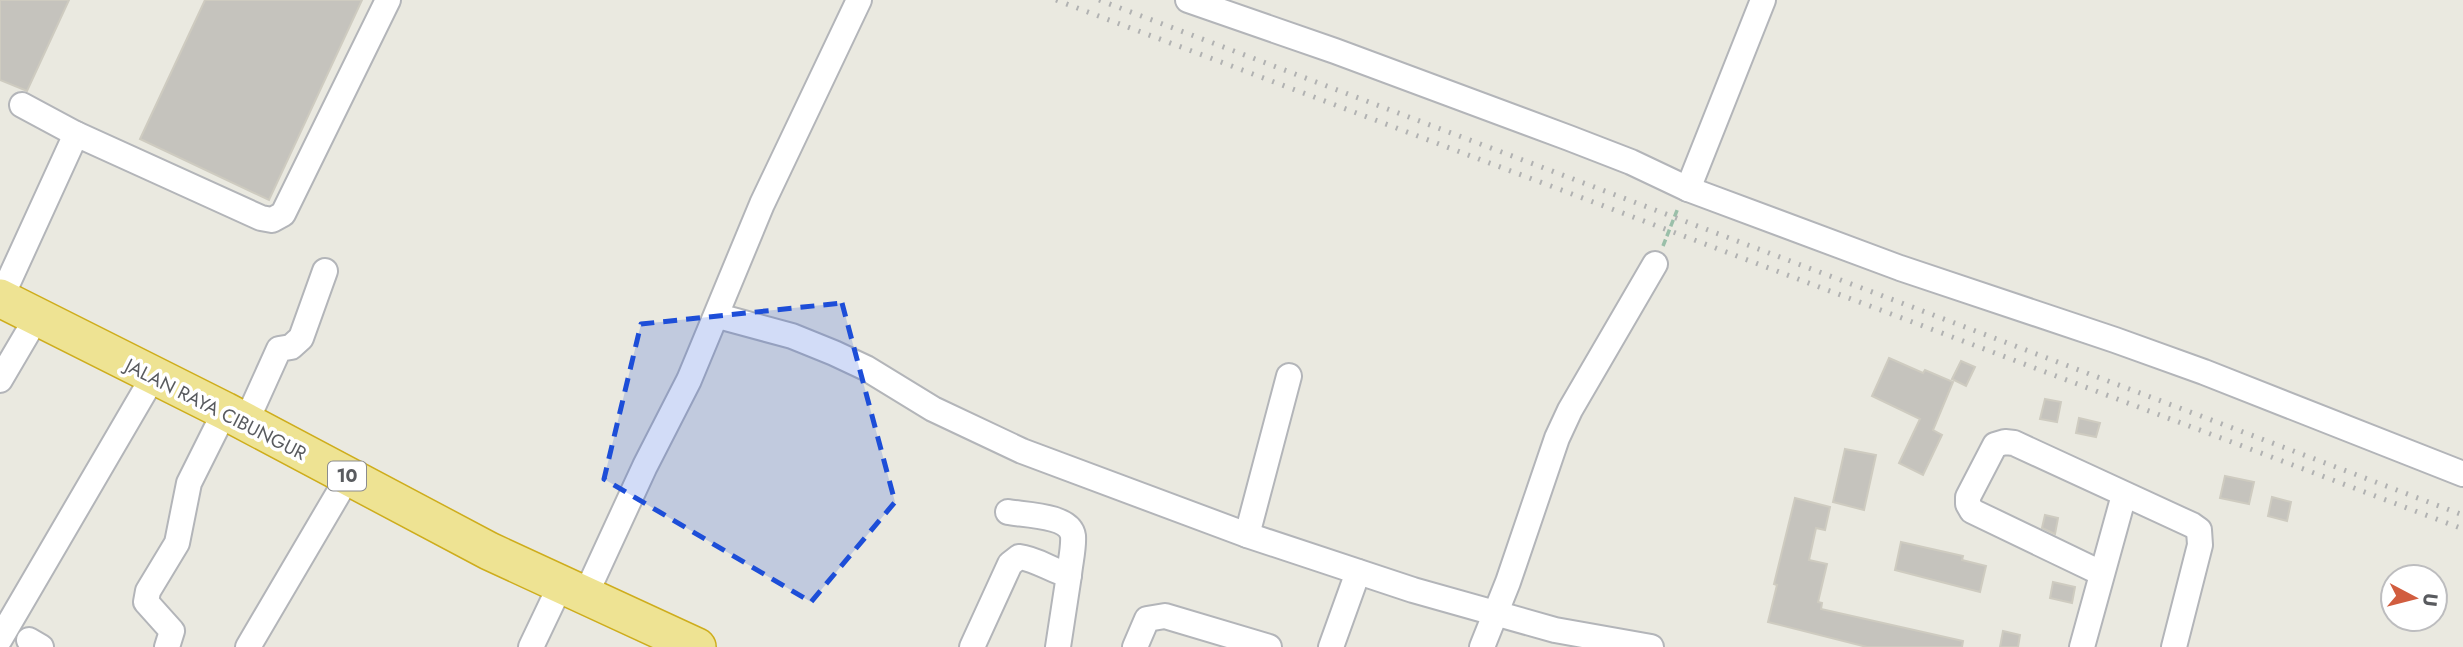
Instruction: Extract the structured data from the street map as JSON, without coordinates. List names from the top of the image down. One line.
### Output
{"streets":{"highway":["JALAN RAYA CIBUNGUR","10"]},"north":"right"}
